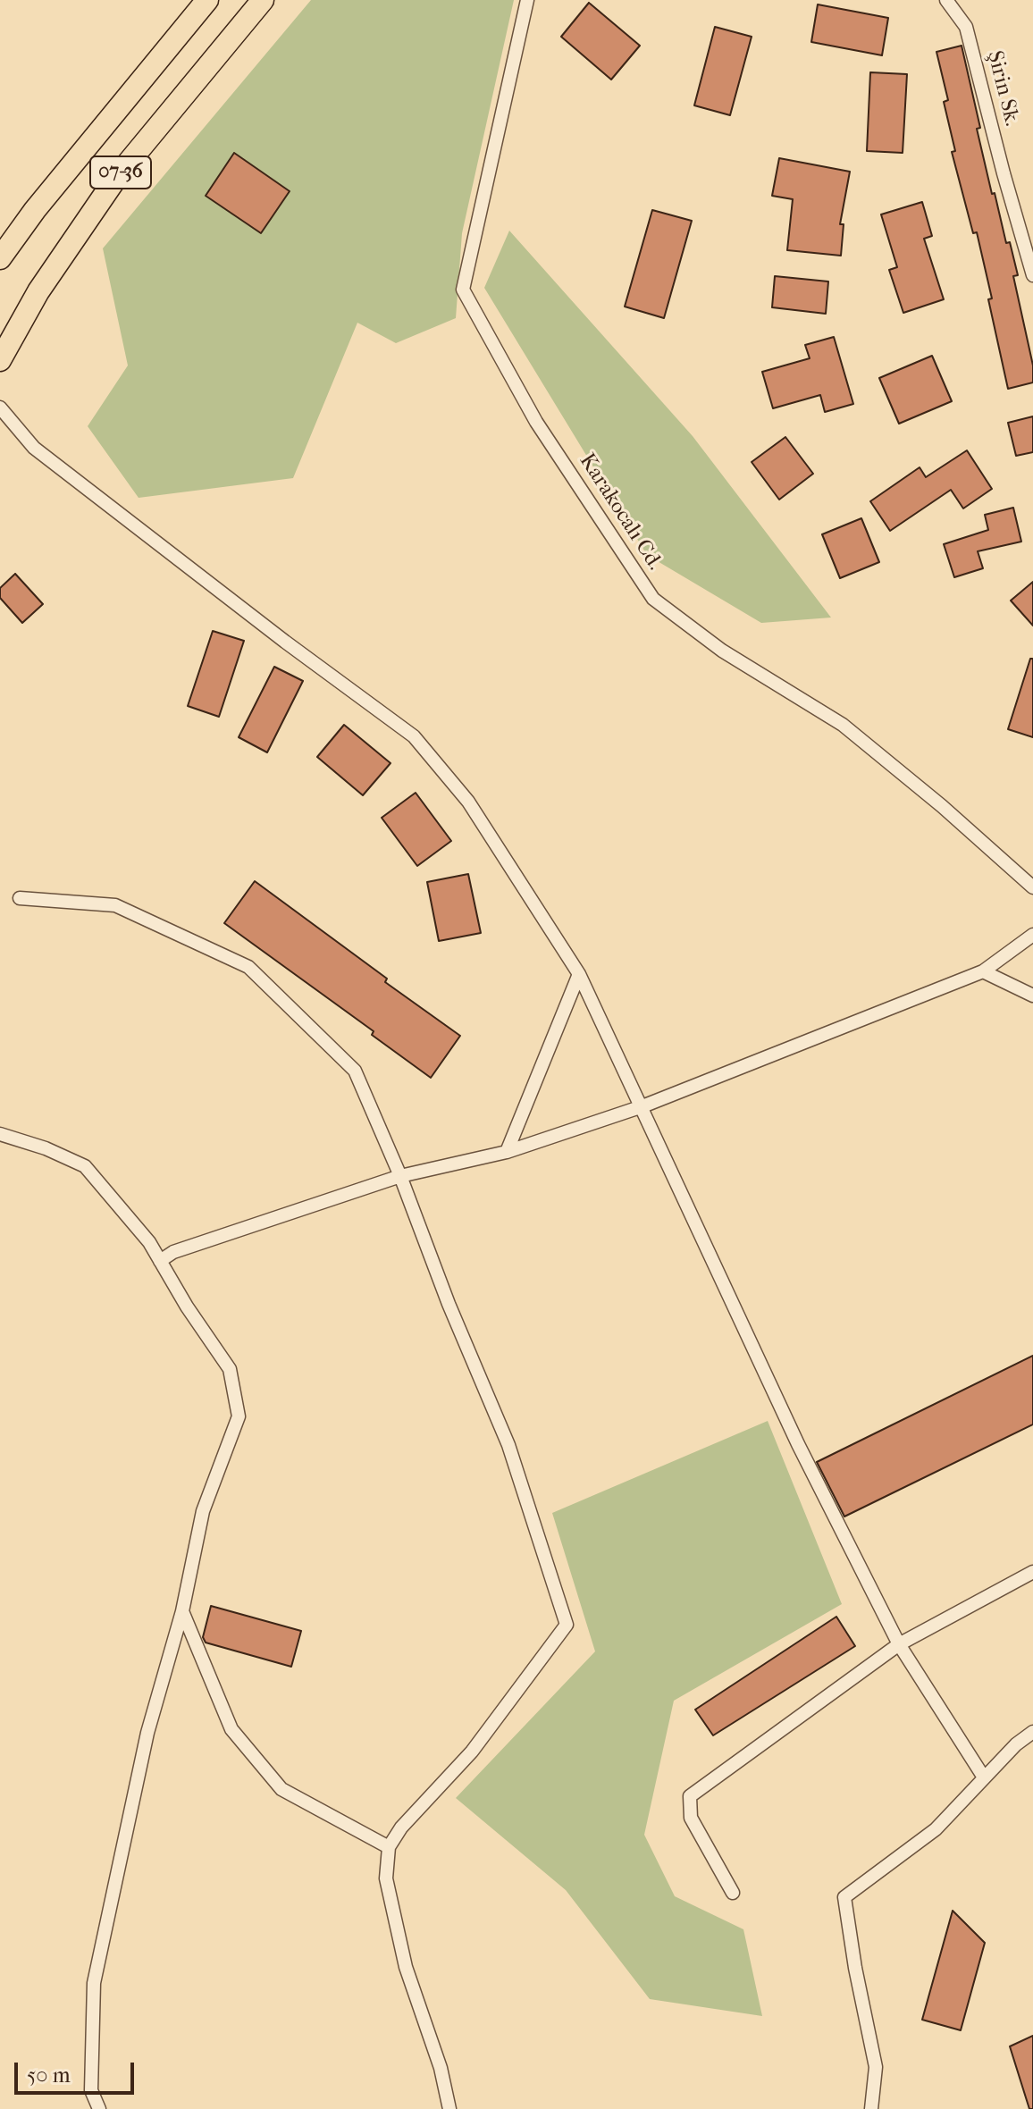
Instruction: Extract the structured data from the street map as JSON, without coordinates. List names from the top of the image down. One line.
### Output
{"streets":{"highway":["07-36"],"street":["Şirin Sk.","Karakocalı Cd."]},"scale_bar":"50 m"}
